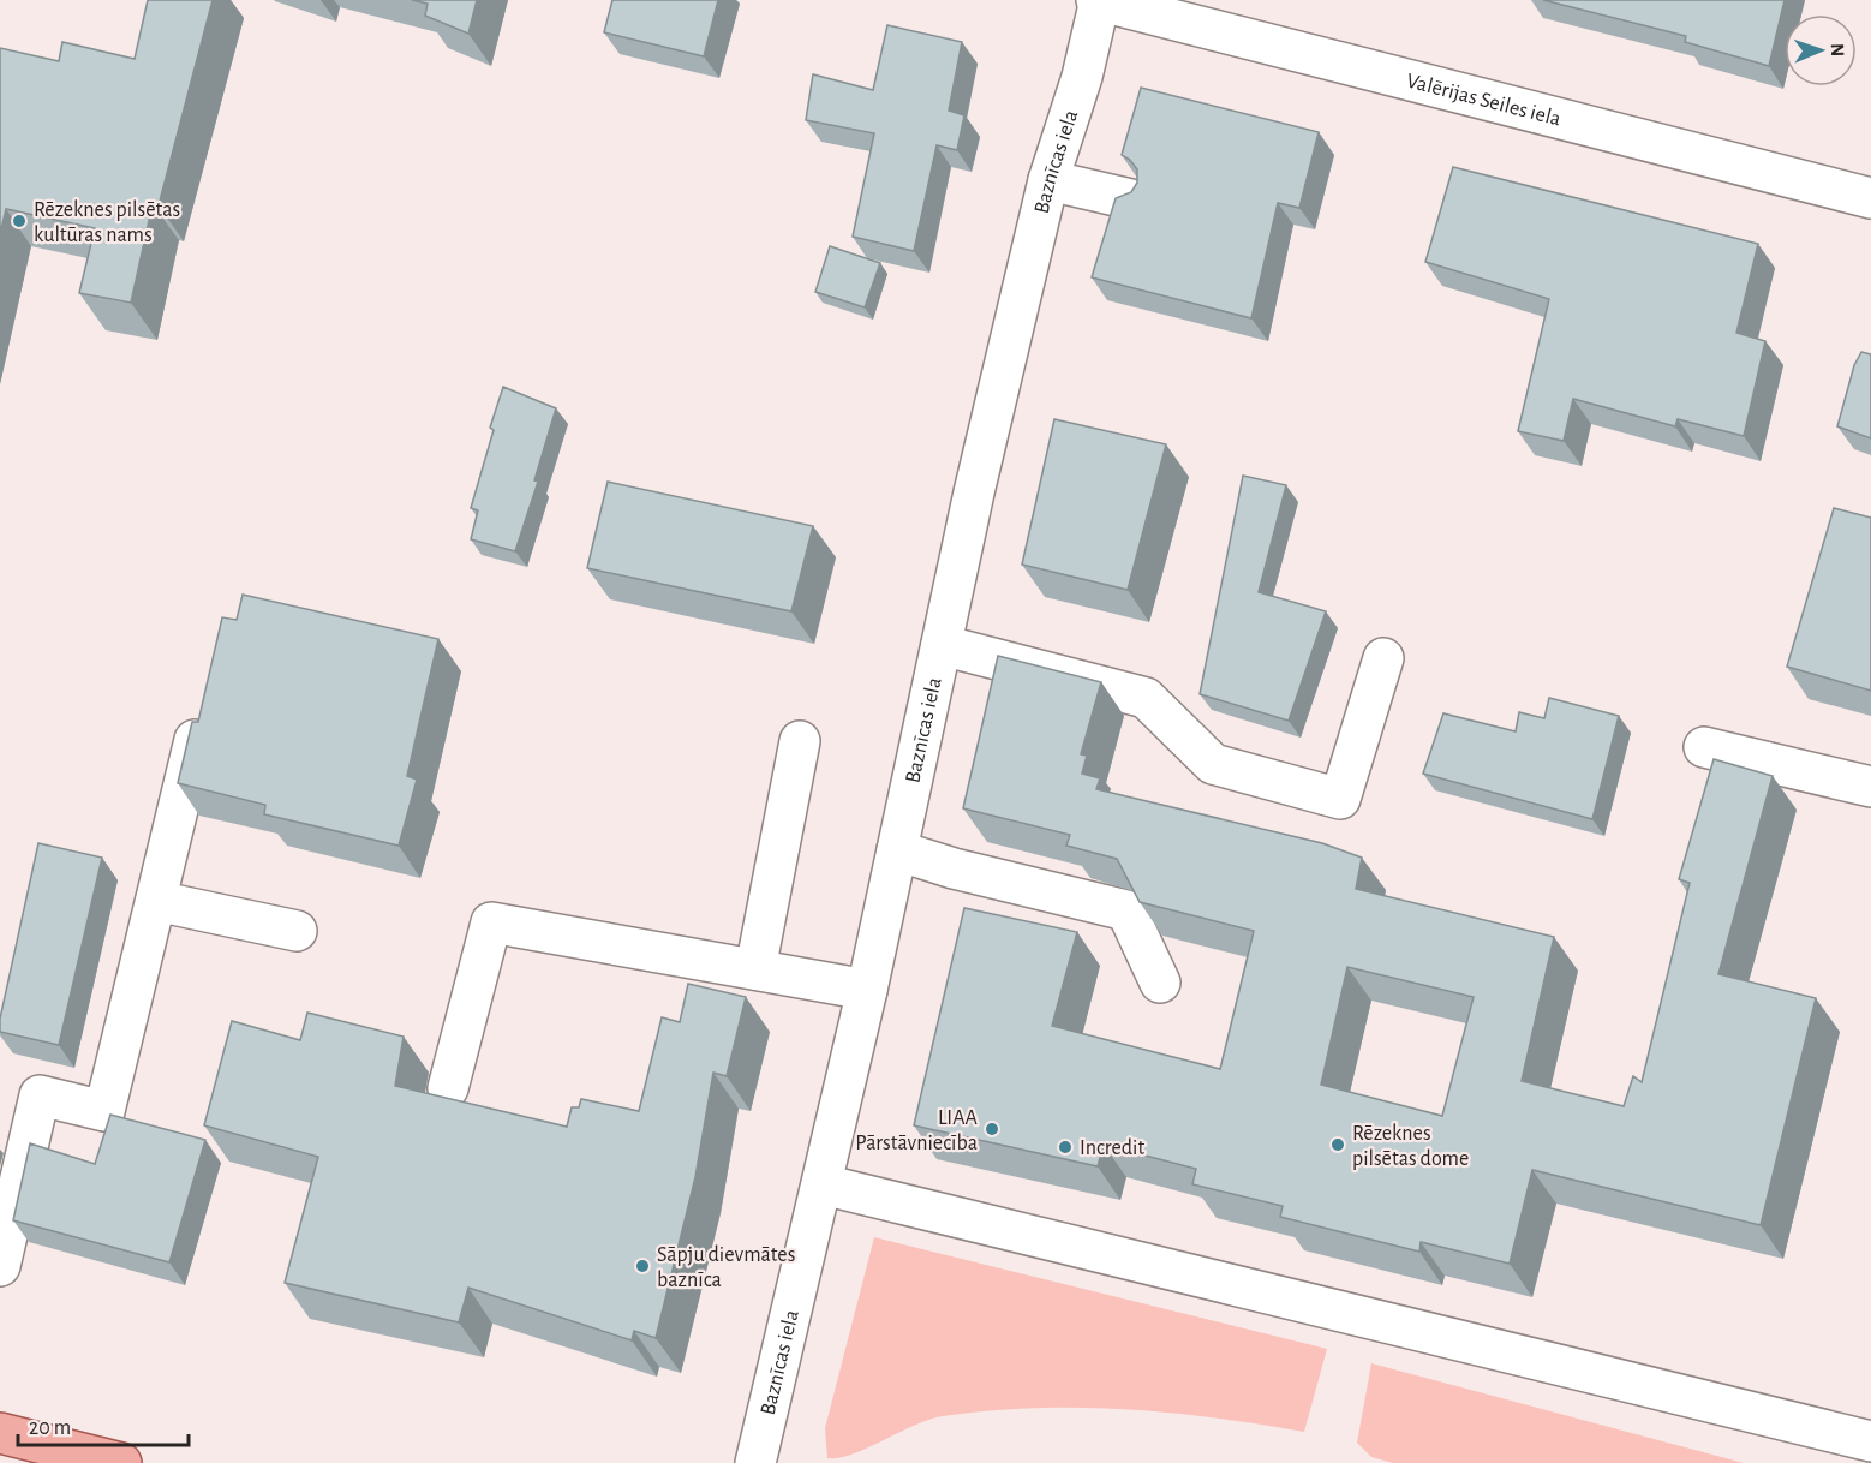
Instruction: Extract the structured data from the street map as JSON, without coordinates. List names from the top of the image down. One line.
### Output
{"streets":{"street":["Valērijas Seiles iela","Baznīcas iela"]},"crossings":[["Valērijas Seiles iela","Baznīcas iela"]],"places":["Rēzeknes pilsētas kultūras nams","LIAA Pārstāvniecība","Rēzeknes pilsētas dome","Incredit","Sāpju dievmātes baznīca"],"scale_bar":"20 m","north":"right"}
